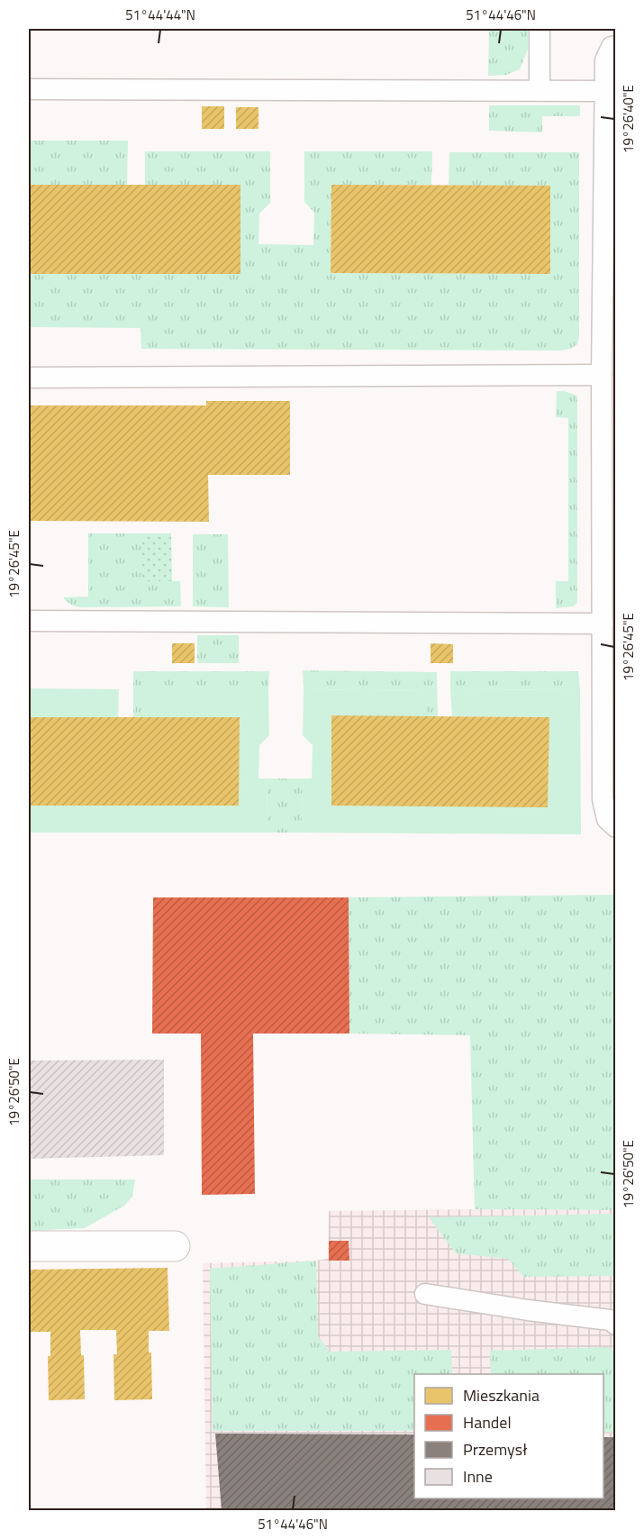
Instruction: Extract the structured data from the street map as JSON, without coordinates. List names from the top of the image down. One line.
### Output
{"legend":["Mieszkania","Handel","Przemysł","Inne"],"coordinates":["51°44'44\"N","51°44'46\"N","19°26'40\"E","19°26'45\"E","19°26'50\"E"]}
